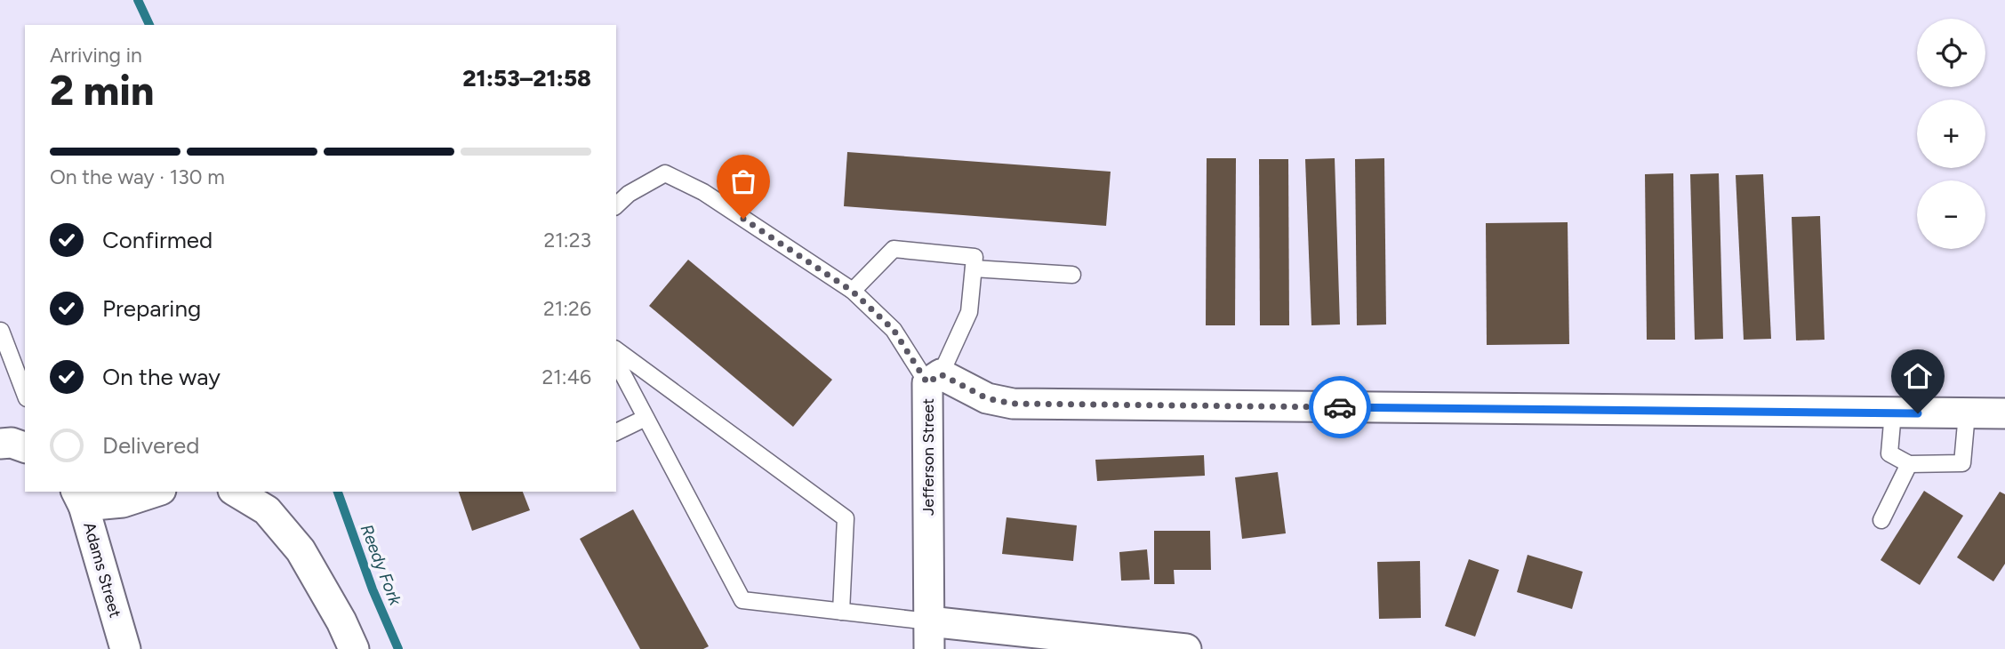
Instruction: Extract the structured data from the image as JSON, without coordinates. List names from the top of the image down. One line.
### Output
{"streets":{"street":["Jefferson Street","Adams Street"]},"water":["Reedy Fork"],"page":{"map_buttons":["+","−"],"heading":["2 min","Arriving in","21:53–21:58"],"bar":"On the way · 130 m","list":[["Confirmed","21:23"],["Preparing","21:26"],["On the way","21:46"],"Delivered"]}}
